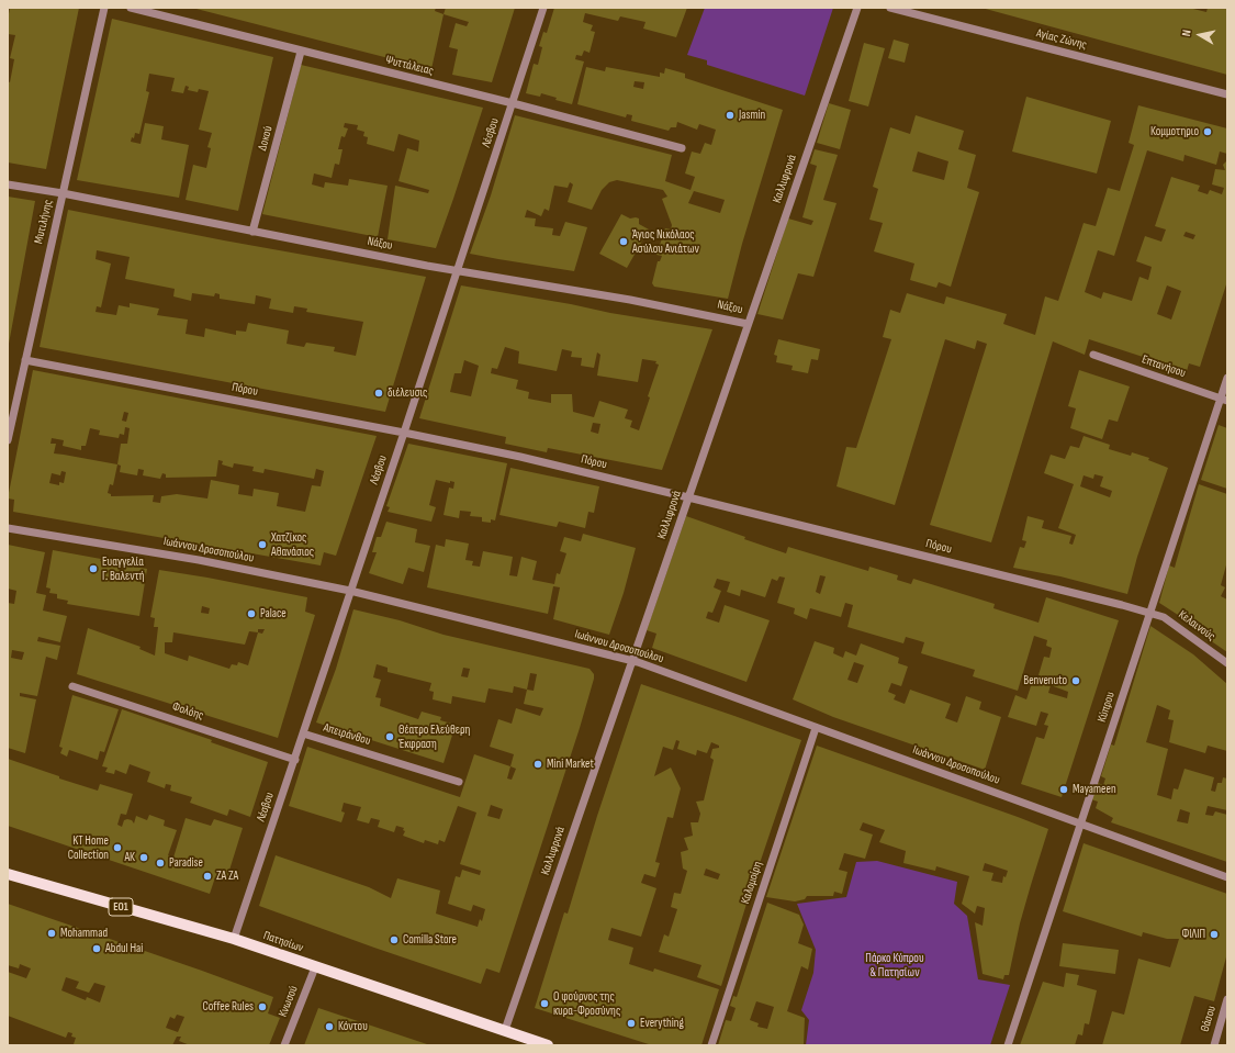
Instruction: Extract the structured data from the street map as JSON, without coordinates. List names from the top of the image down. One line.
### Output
{"streets":{"main road":["ΕΟ1","Πατησίων"],"street":["Αγίας Ζώνης","Ψυττάλειας","Λέσβου","Δοκού","Καλλιφρονά","Μυτιλήνης","Νάξου","Επτανήσου","Πόρου","Ιωάννου Δροσοπούλου","Κελαινούς","Κύπρου","Φολόης","Απειράνθου","Καλομοίρη","Κνωσού","Θάσου"]},"crossings":[["Ψυττάλειας","Λέσβου"],["Ψυττάλειας","Δοκού"],["Λέσβου","Νάξου"],["Λέσβου","Πόρου"],["Λέσβου","Ιωάννου Δροσοπούλου"],["Λέσβου","Φολόης"],["Λέσβου","Απειράνθου"],["Λέσβου","Πατησίων"],["Δοκού","Νάξου"],["Καλλιφρονά","Νάξου"],["Καλλιφρονά","Πόρου"],["Καλλιφρονά","Ιωάννου Δροσοπούλου"],["Καλλιφρονά","Πατησίων"],["Μυτιλήνης","Νάξου"],["Μυτιλήνης","Πόρου"],["Επτανήσου","Κύπρου"],["Πόρου","Κελαινούς"],["Πόρου","Κύπρου"],["Ιωάννου Δροσοπούλου","Κύπρου"],["Ιωάννου Δροσοπούλου","Καλομοίρη"],["Κελαινούς","Κύπρου"],["Πατησίων","Κνωσού"]],"parks":["Πάρκο Κύπρου & Πατησίων"],"places":["Jasmin","Κομμοτηριο","Άγιος Νικόλαος Ασύλου Ανιάτων","διέλευσις","Χατζίκος Αθανάσιος","Ευαγγελία Γ. Βαλεντή","Palace","Benvenuto","Θέατρο Ελεύθερη Έκφραση","Mini Market","Mayameen","KT Home Collection","ΑΚ","Paradise","ZA ZA","Mohammad","ΦΙΛΙΠ","Comilla Store","Abdul Hai","Ο φούρνος της κυρα-Φροσύνης","Coffee Rules","Everything","Κόντου"],"north":"left"}
